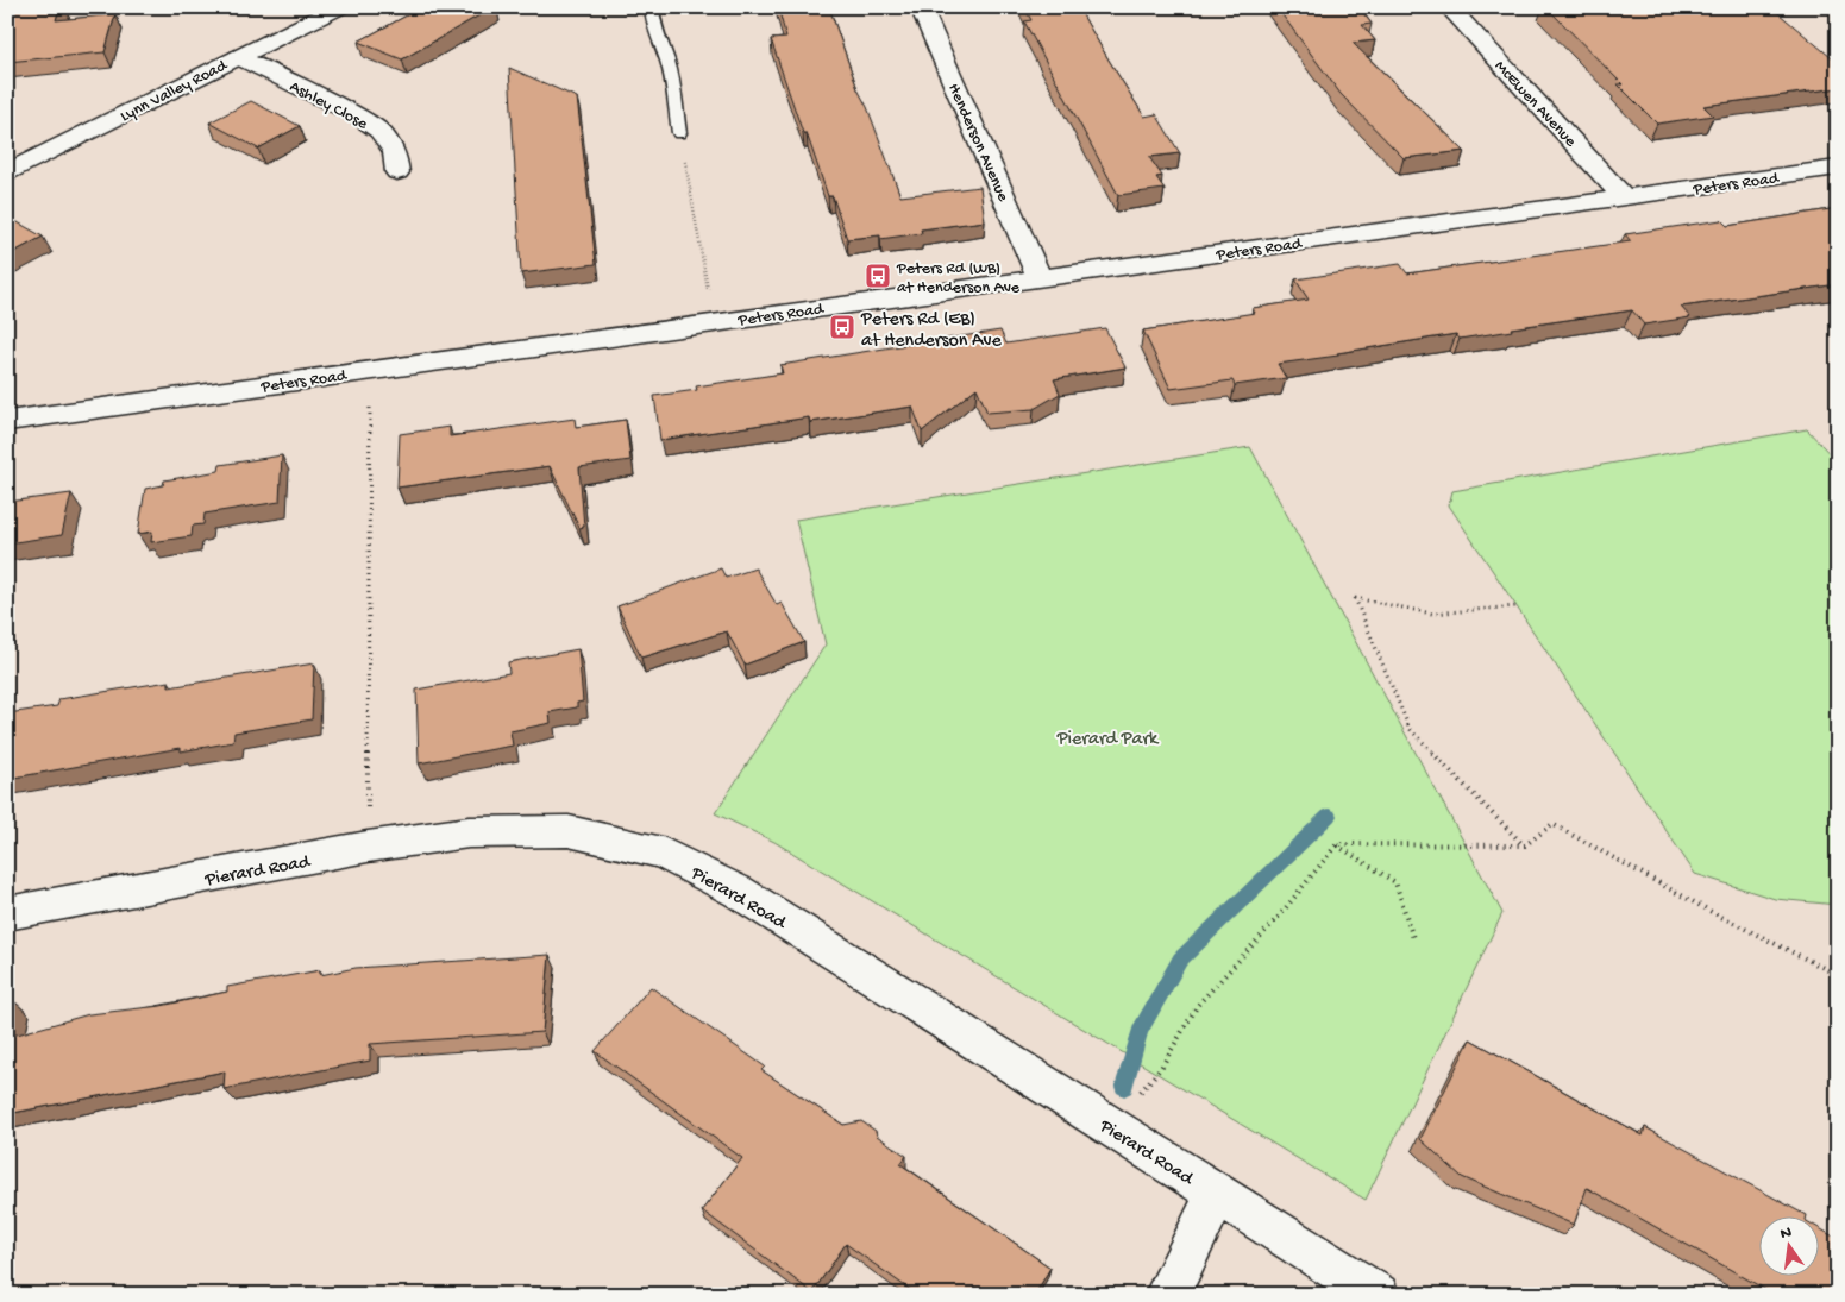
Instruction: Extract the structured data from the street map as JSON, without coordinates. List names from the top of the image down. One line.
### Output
{"streets":{"street":["Lynn Valley Road","McEwen Avenue","Ashley Close","Henderson Avenue","Peters Road","Pierard Road"]},"crossings":[["Lynn Valley Road","Ashley Close"],["McEwen Avenue","Peters Road"],["Henderson Avenue","Peters Road"]],"parks":["Pierard Park"],"places":{"bus stop":["Peters Rd (WB) at Henderson Ave","Peters Rd (EB) at Henderson Ave"]},"north":"top"}
